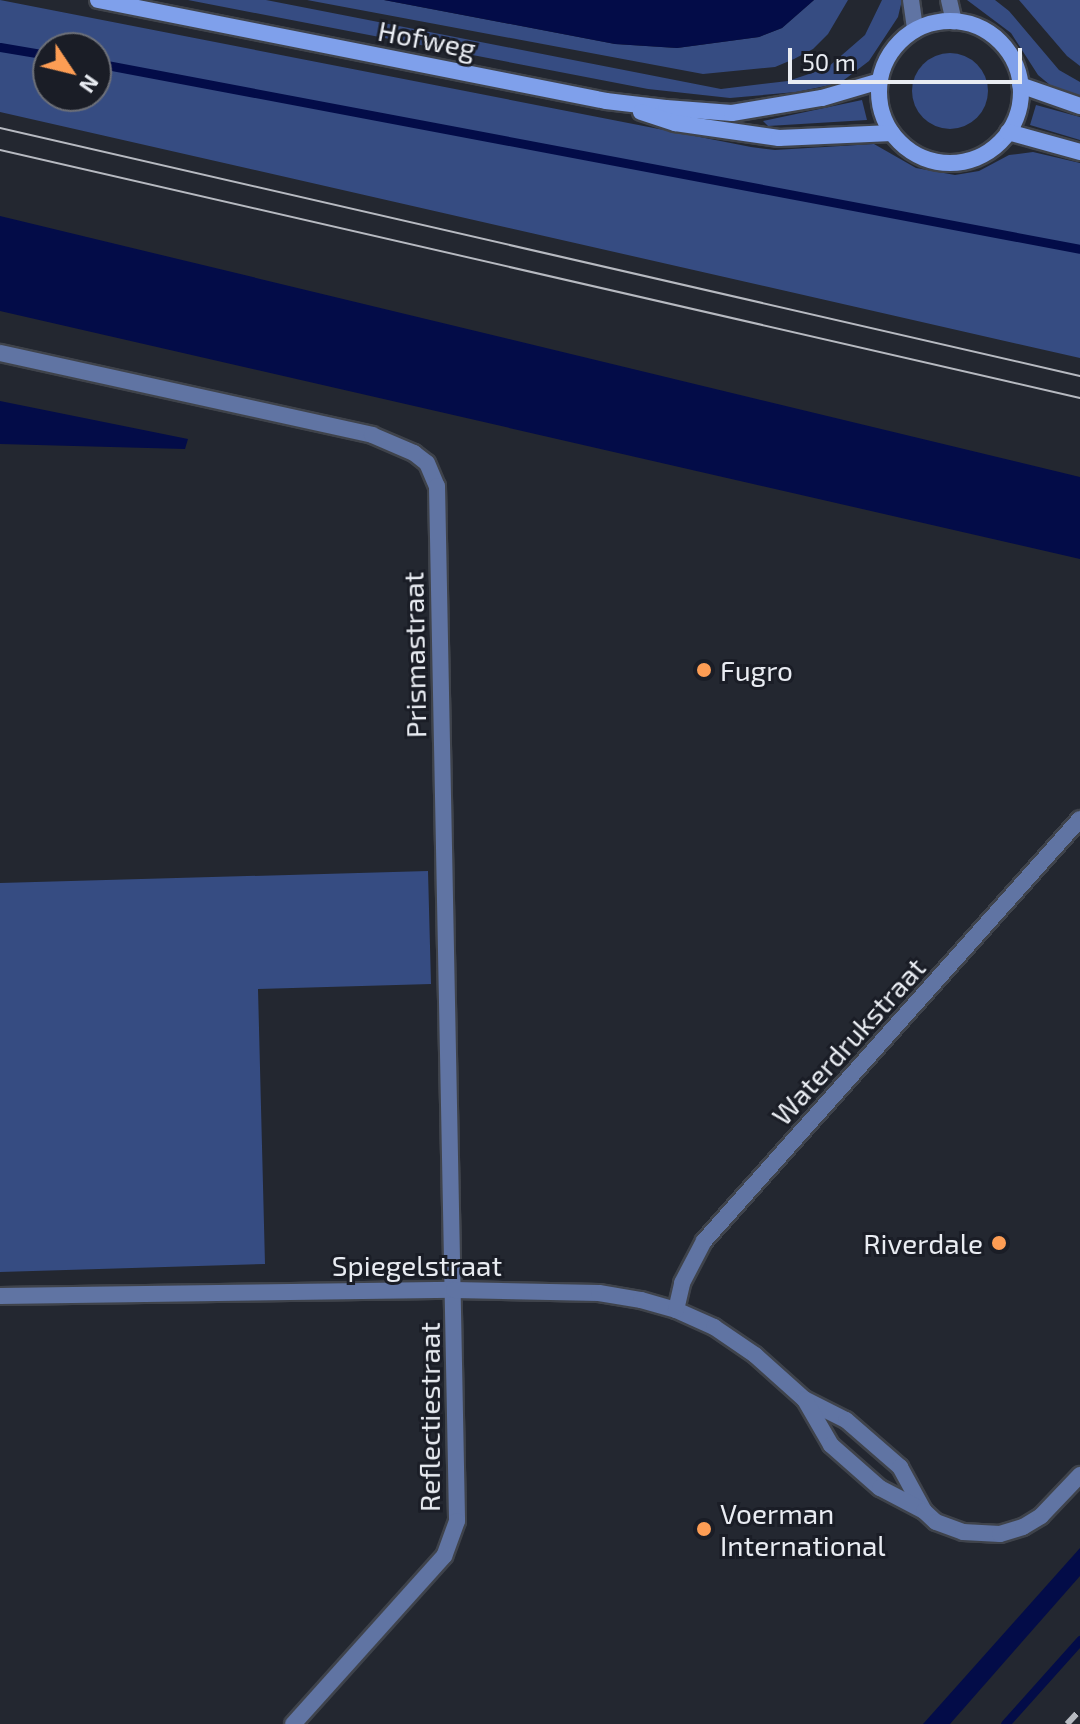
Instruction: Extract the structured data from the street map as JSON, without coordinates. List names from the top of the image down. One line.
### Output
{"streets":{"main road":["Hofweg"],"street":["Prismastraat","Waterdrukstraat","Spiegelstraat","Reflectiestraat"]},"crossings":[["Prismastraat","Spiegelstraat"],["Prismastraat","Reflectiestraat"],["Waterdrukstraat","Spiegelstraat"],["Spiegelstraat","Reflectiestraat"]],"places":["Fugro","Riverdale","Voerman International"],"scale_bar":"50 m","north":"bottom right"}
